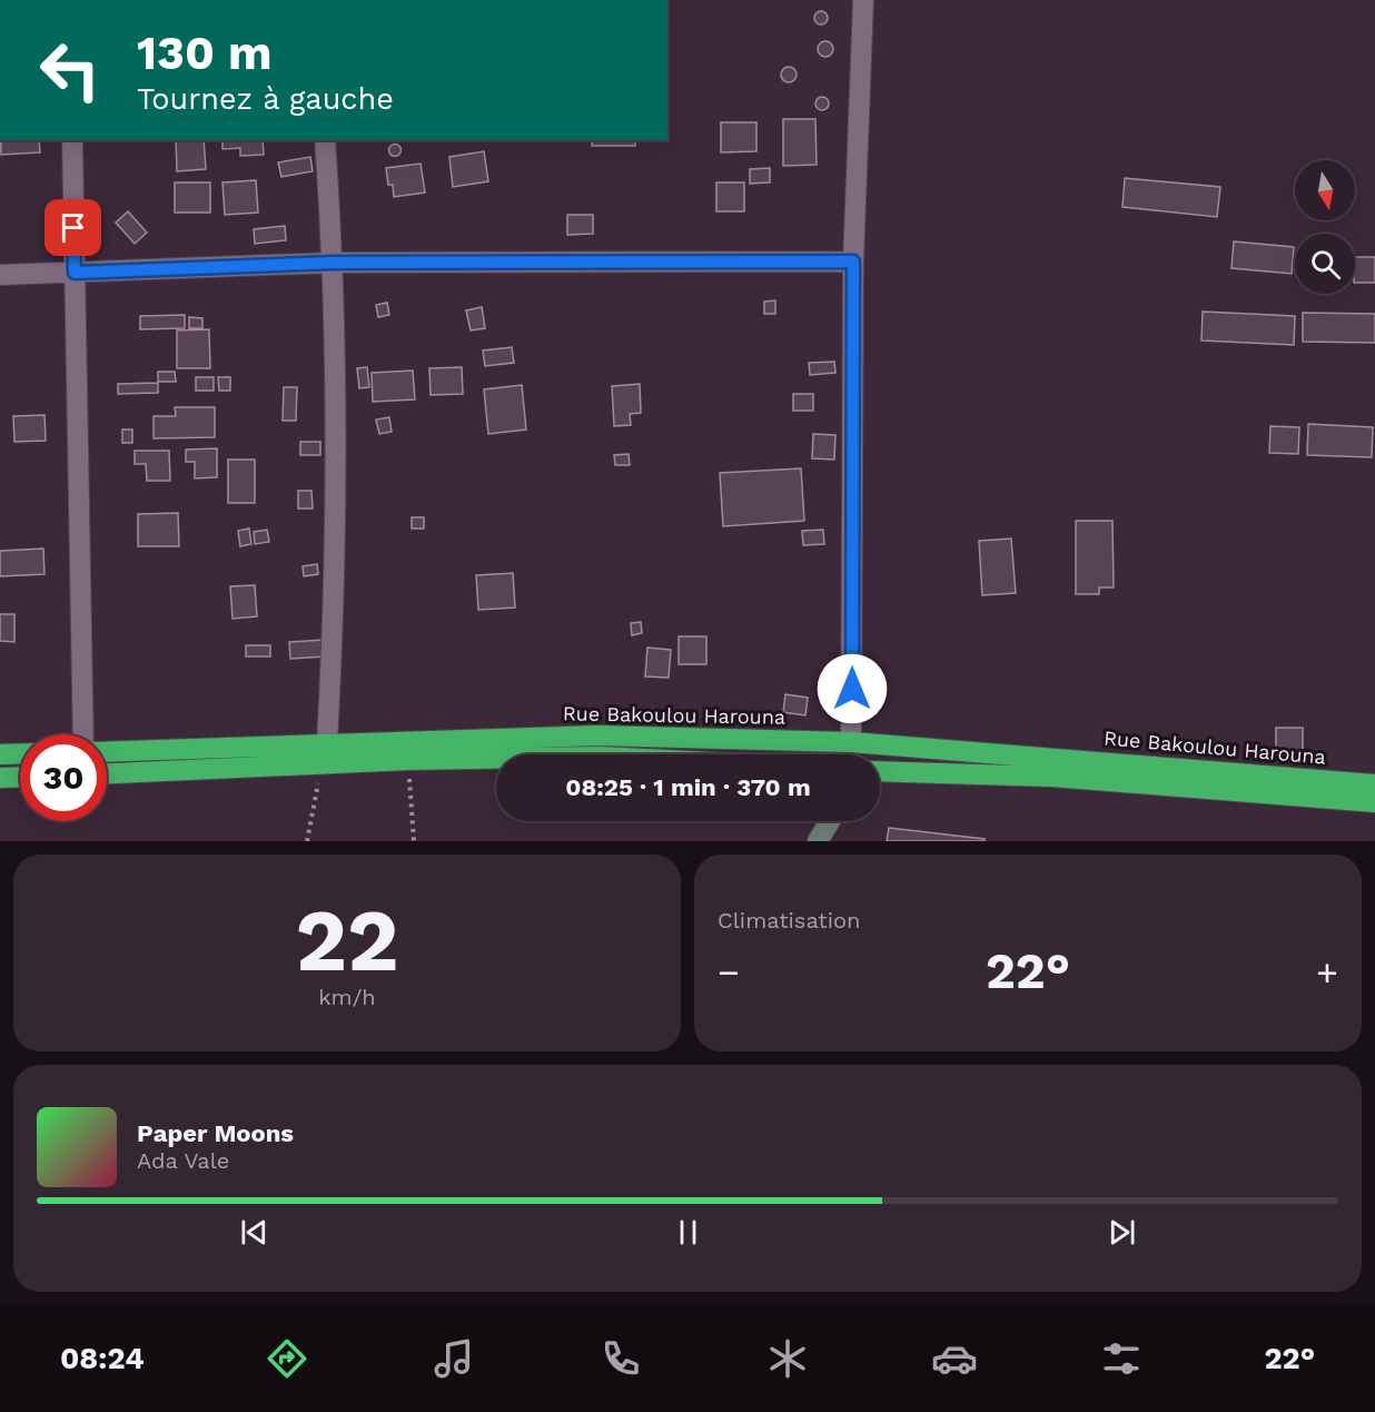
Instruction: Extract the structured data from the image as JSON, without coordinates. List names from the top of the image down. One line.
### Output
{"streets":{"highway":["Rue Bakoulou Harouna"]},"north":"bottom","page":{"turn":["130 m","Tournez à gauche"],"limit":"30","trip":"08:25 · 1 min · 370 m","tile":[["22","km/h"],"Climatisation"],"heat":["−","22°","+"],"song":["Paper Moons","Ada Vale"],"tabs":["08:24","22°"]}}
